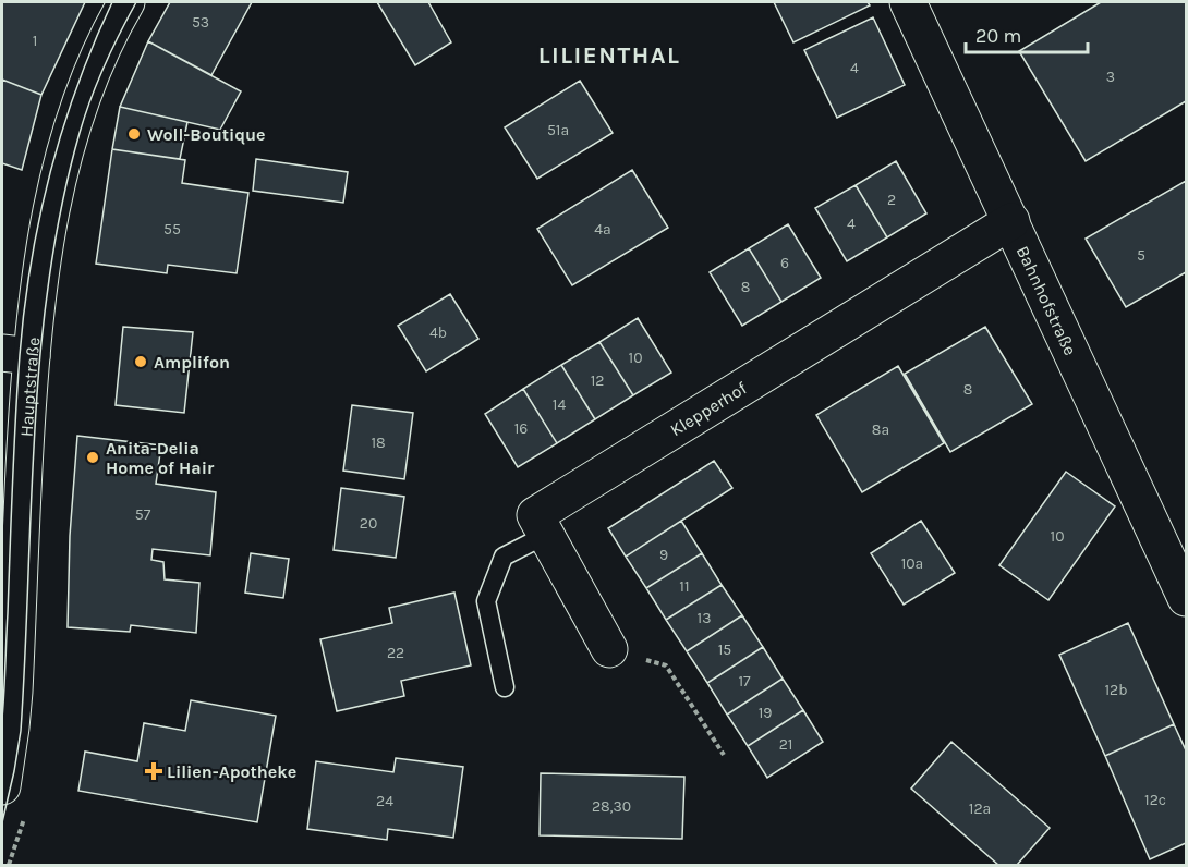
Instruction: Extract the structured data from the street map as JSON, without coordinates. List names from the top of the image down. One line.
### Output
{"streets":{"street":["Bahnhofstraße","Hauptstraße","Klepperhof"]},"crossings":[["Bahnhofstraße","Klepperhof"]],"districts":["LILIENTHAL"],"places":{"other":["Woll-Boutique","Amplifon","Anita-Delia Home of Hair"],"health":["Lilien-Apotheke"]},"house_numbers":["53","1","4","3","51a","2","4","55","4a","5","6","8","4b","10","12","8","14","16","8a","18","57","20","10","9","10a","11","13","15","22","17","12b","19","21","12c","24","28,30","12a"],"scale_bar":"20 m"}
